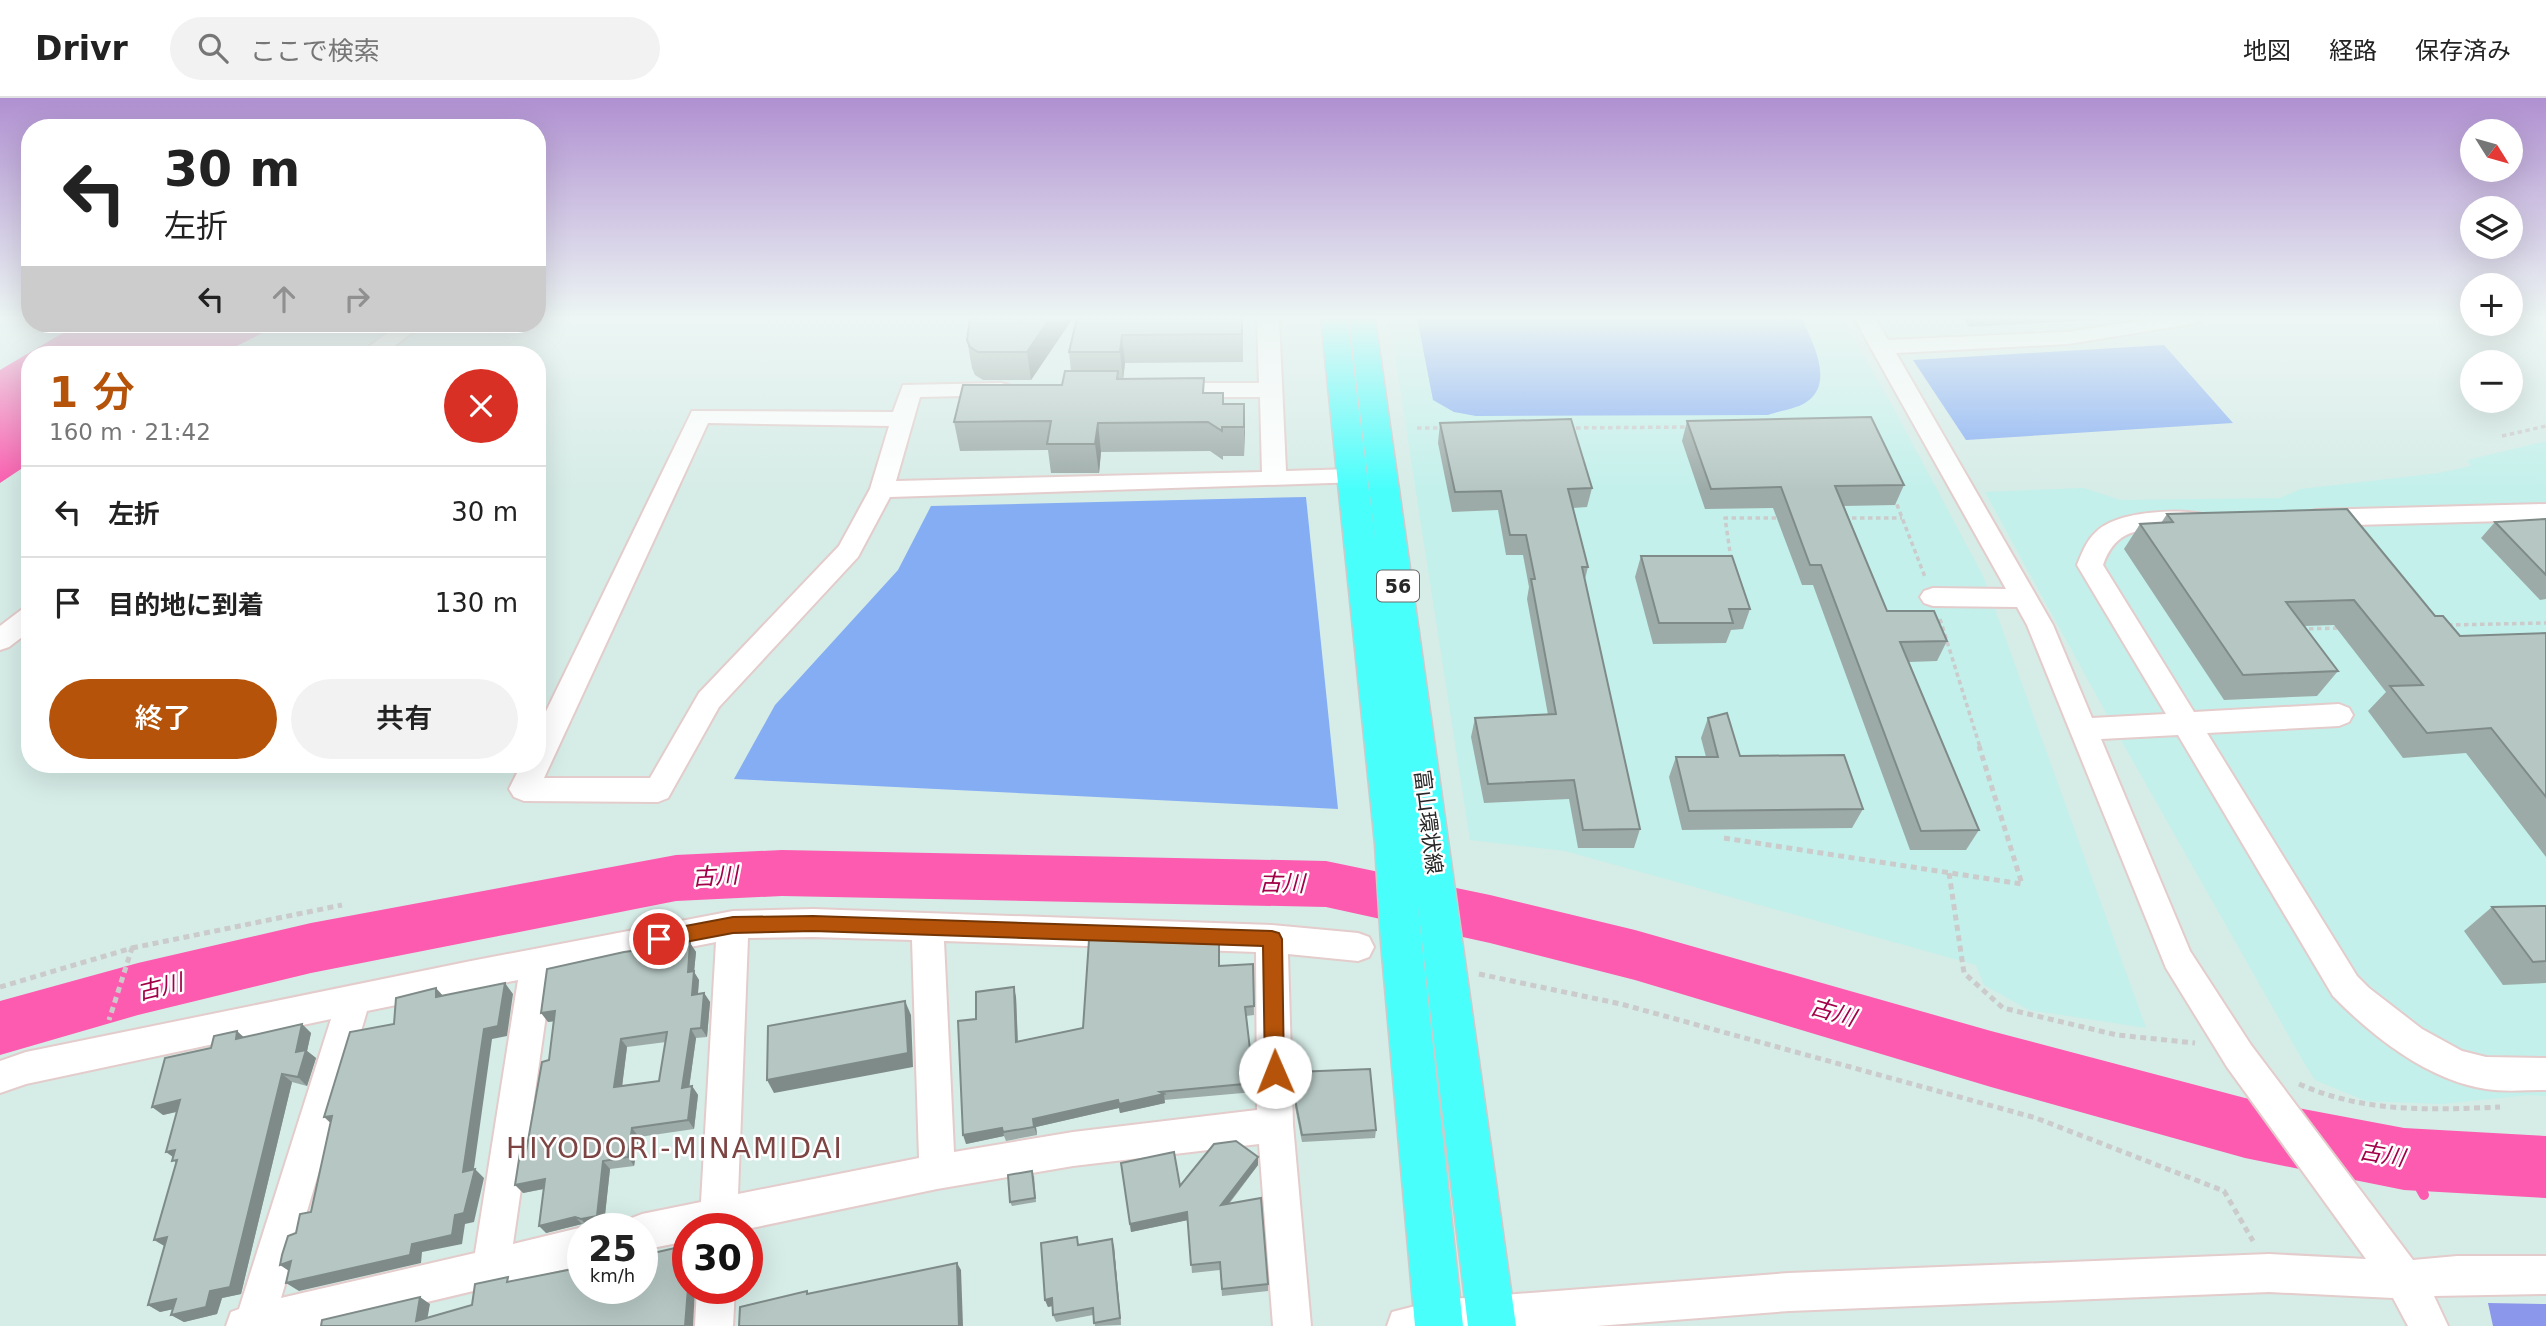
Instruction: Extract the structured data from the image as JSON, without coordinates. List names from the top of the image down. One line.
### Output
{"streets":{"main road":["56","富山環状線"]},"districts":["HIYODORI-MINAMIDAI"],"water":["古川"],"north":"bottom right","page":{"header":"Drivr","search":"ここで検索","nav":["地図","経路","保存済み"],"map_buttons":["+","−"],"turn":["30 m","左折"],"heading":["1 分","160 m · 21:42"],"list":[{"name":"左折","value":"30 m"},{"name":"目的地に到着","value":"130 m"}],"buttons":["終了","共有"],"speed":"25 km/h","limit":"30"}}
